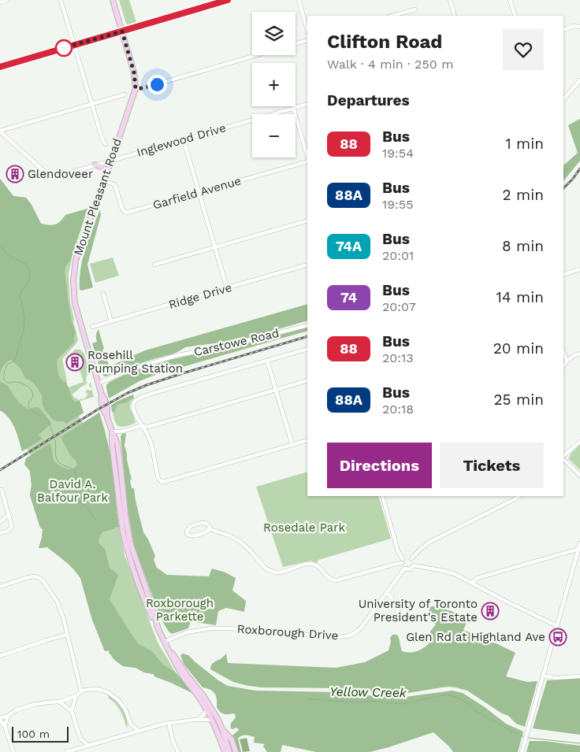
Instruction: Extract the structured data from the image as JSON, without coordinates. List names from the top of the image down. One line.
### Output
{"streets":{"main road":["Mount Pleasant Road"],"street":["Inglewood Drive","Garfield Avenue","Ridge Drive","Carstowe Road","Roxborough Drive"]},"crossings":[["Inglewood Drive","Mount Pleasant Road"],["Garfield Avenue","Mount Pleasant Road"],["Mount Pleasant Road","Carstowe Road"],["Mount Pleasant Road","Roxborough Drive"]],"water":["Yellow Creek"],"parks":["David A. Balfour Park","Rosedale Park","Roxborough Parkette"],"places":{"building":["Glendoveer","Rosehill Pumping Station","University of Toronto President's Estate"],"bus stop":["Glen Rd at Highland Ave"]},"lines":["bus line 88"],"scale_bar":"100 m","page":{"map_buttons":["+","−"],"heading":[["Clifton Road","Walk · 4 min · 250 m"],"Departures"],"list":[{"mark":"88","name":"Bus","note":"19:54","value":"1 min"},{"mark":"88A","name":"Bus","note":"19:55","value":"2 min"},{"mark":"74A","name":"Bus","note":"20:01","value":"8 min"},{"mark":"74","name":"Bus","note":"20:07","value":"14 min"},{"mark":"88","name":"Bus","note":"20:13","value":"20 min"},{"mark":"88A","name":"Bus","note":"20:18","value":"25 min"}],"buttons":["Directions","Tickets"],"scale":"100 m"}}
